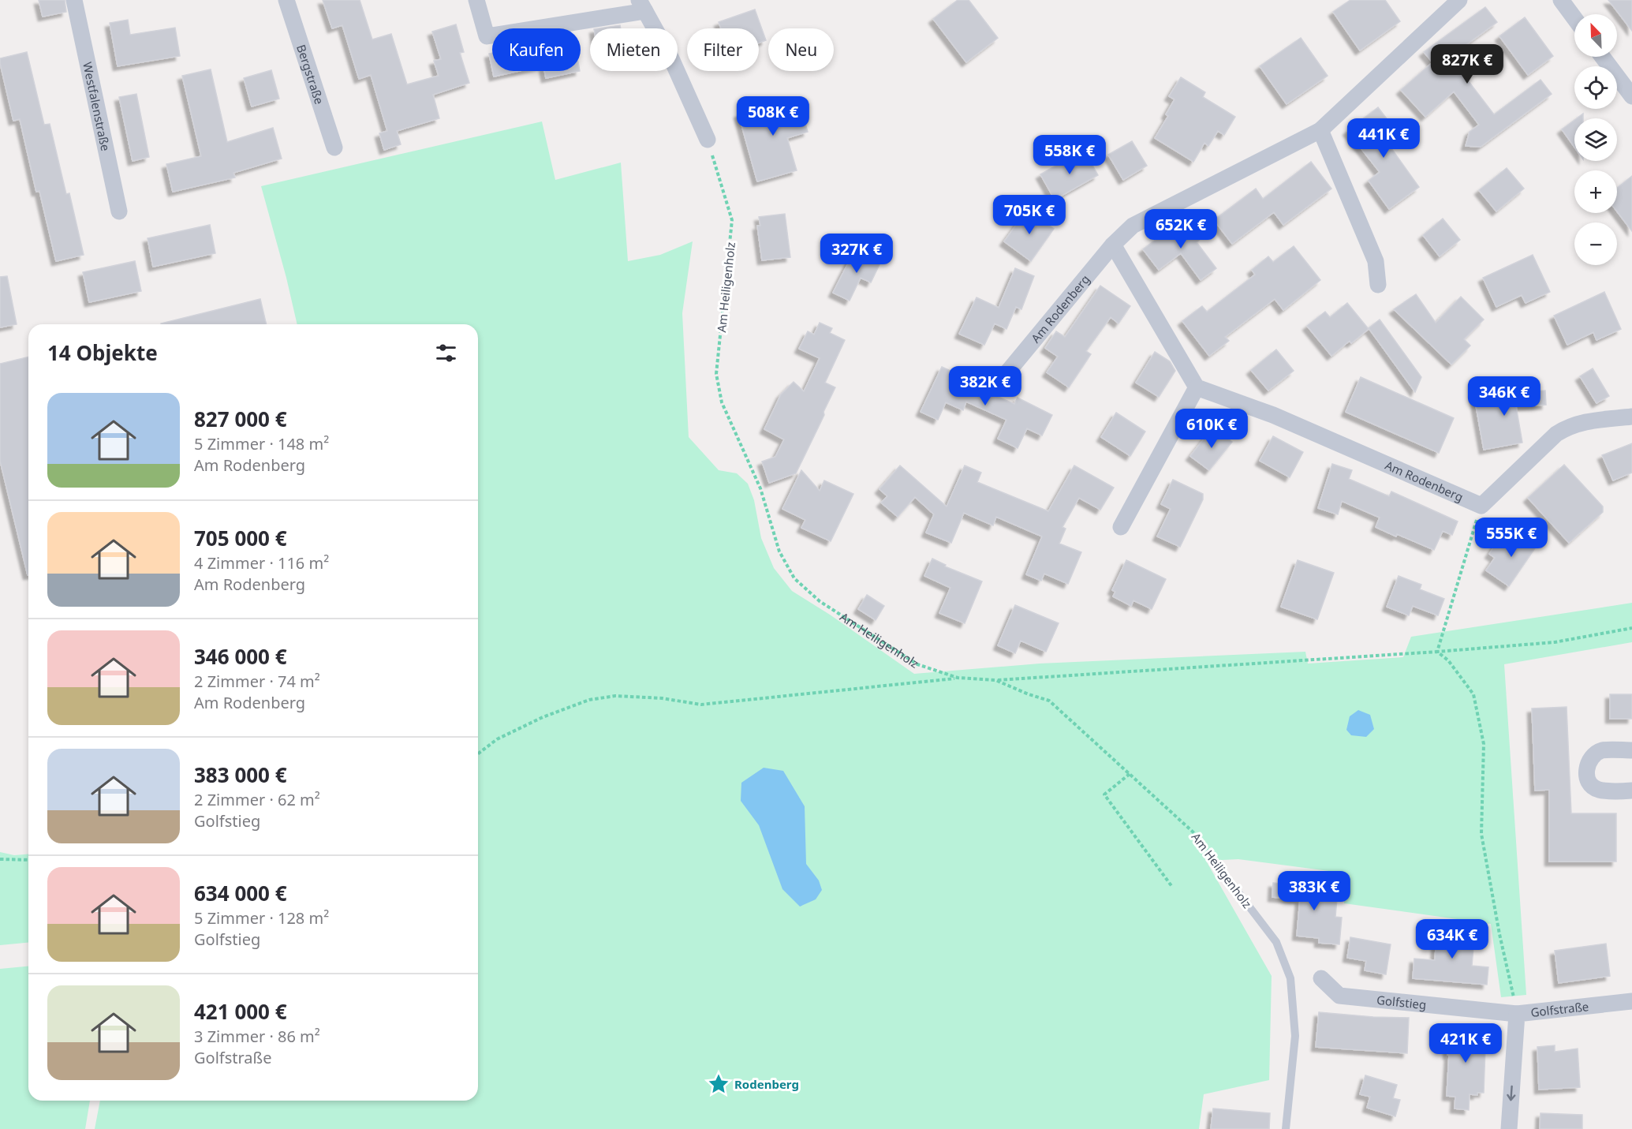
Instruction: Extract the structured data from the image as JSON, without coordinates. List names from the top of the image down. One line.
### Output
{"streets":{"street":["Bergstraße","Westfalenstraße","Am Rodenberg","Golfstieg","Golfstraße"],"lane":["Am Heiligenholz"]},"crossings":[["Golfstieg","Golfstraße"]],"one_way":["Golfstraße"],"places":{"place":["Rodenberg"]},"north":"top left","page":{"map_buttons":["+","−"],"chip":["Kaufen","Mieten","Filter","Neu"],"price":["827K €","508K €","441K €","558K €","705K €","652K €","327K €","382K €","346K €","610K €","555K €","383K €","634K €","421K €"],"heading":"14 Objekte","list":[{"name":"827 000 €","note":"5 Zimmer · 148 m² · Am Rodenberg"},{"name":"705 000 €","note":"4 Zimmer · 116 m² · Am Rodenberg"},{"name":"346 000 €","note":"2 Zimmer · 74 m² · Am Rodenberg"},{"name":"383 000 €","note":"2 Zimmer · 62 m² · Golfstieg"},{"name":"634 000 €","note":"5 Zimmer · 128 m² · Golfstieg"},{"name":"421 000 €","note":"3 Zimmer · 86 m² · Golfstraße"}]}}
